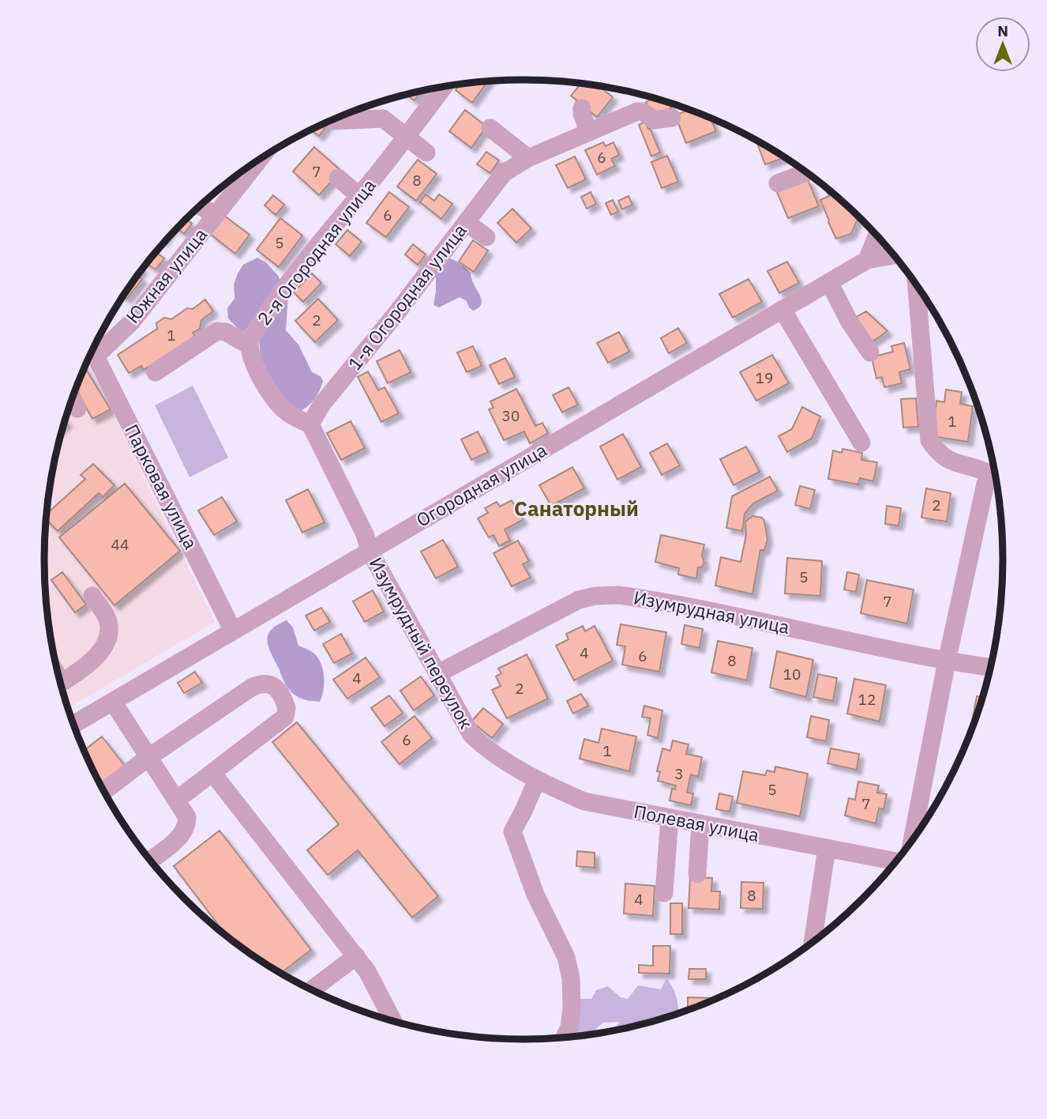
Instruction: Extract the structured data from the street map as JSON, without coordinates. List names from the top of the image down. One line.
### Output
{"streets":{"street":["2-я Огородная улица","Южная улица","1-я Огородная улица","Огородная улица","Парковая улица","Изумрудная улица","Изумрудный переулок","Полевая улица"]},"crossings":[["2-я Огородная улица","1-я Огородная улица"],["Огородная улица","Парковая улица"],["Огородная улица","Изумрудный переулок"],["Изумрудная улица","Изумрудный переулок"],["Изумрудный переулок","Полевая улица"]],"districts":["Санаторный"],"house_numbers":["6","7","8","6","5","2","1","19","30","1","2","44","5","7","4","6","8","10","4","2","12","6","1","3","5","7","8","4"],"north":"top"}
